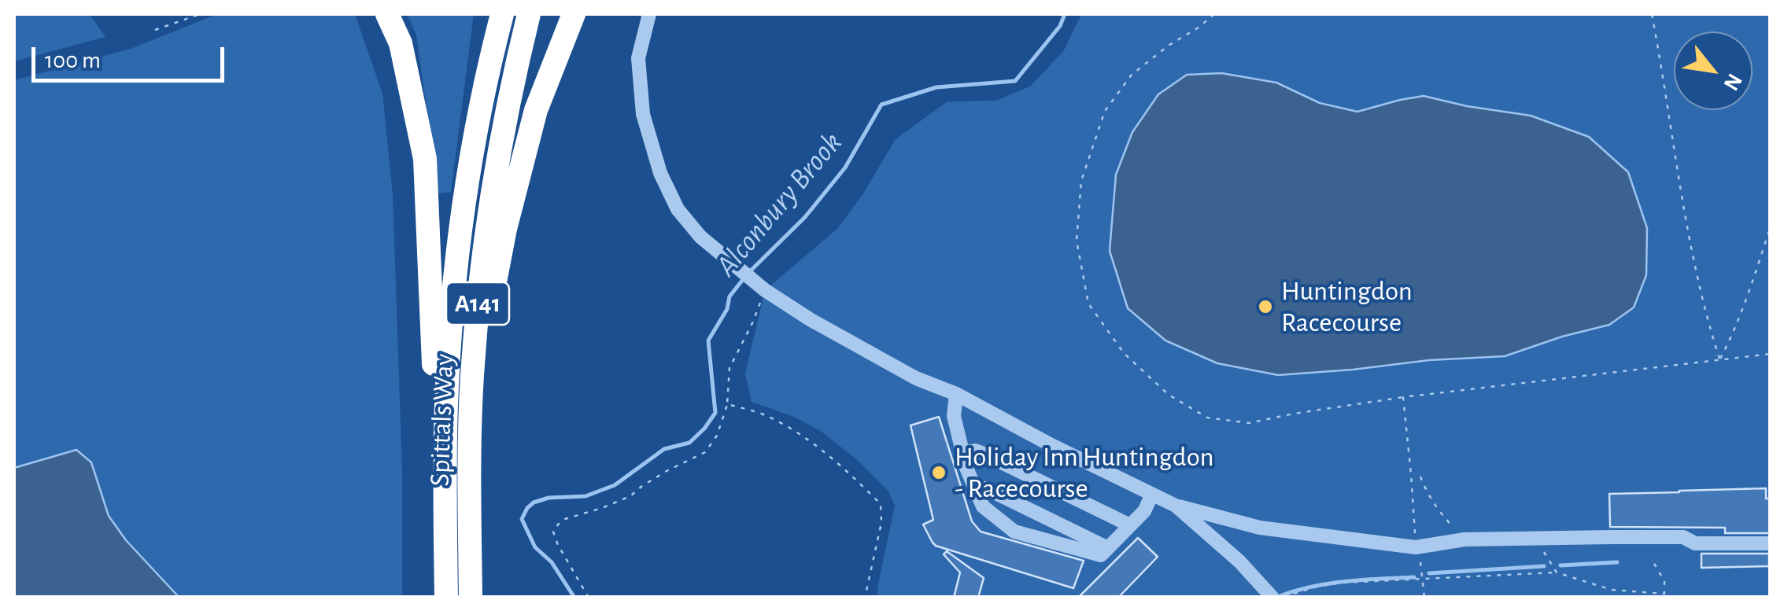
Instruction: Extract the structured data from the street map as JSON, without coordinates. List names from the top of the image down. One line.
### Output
{"streets":{"highway":["A141","Spittals Way"]},"water":["Alconbury Brook"],"places":["Huntingdon Racecourse","Holiday Inn Huntingdon - Racecourse"],"scale_bar":"100 m","north":"bottom right"}
